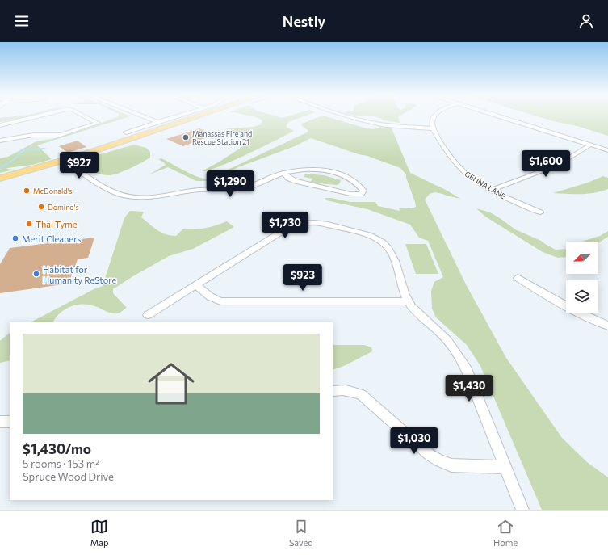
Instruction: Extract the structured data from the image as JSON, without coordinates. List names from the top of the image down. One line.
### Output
{"streets":{"street":["GENNA LANE"]},"places":["Manassas Fire and Rescue Station 21","McDonald's","Domino's","Thai Tyme","Merit Cleaners","Habitat for Humanity ReStore"],"north":"bottom left","page":{"header":"Nestly","price":["$1,600","$927","$1,290","$1,730","$923","$1,430","$1,030"],"list":[{"name":"$1,430/mo","note":"5 rooms · 153 m² · Spruce Wood Drive"}],"tabs":["Map","Saved","Home"]}}
